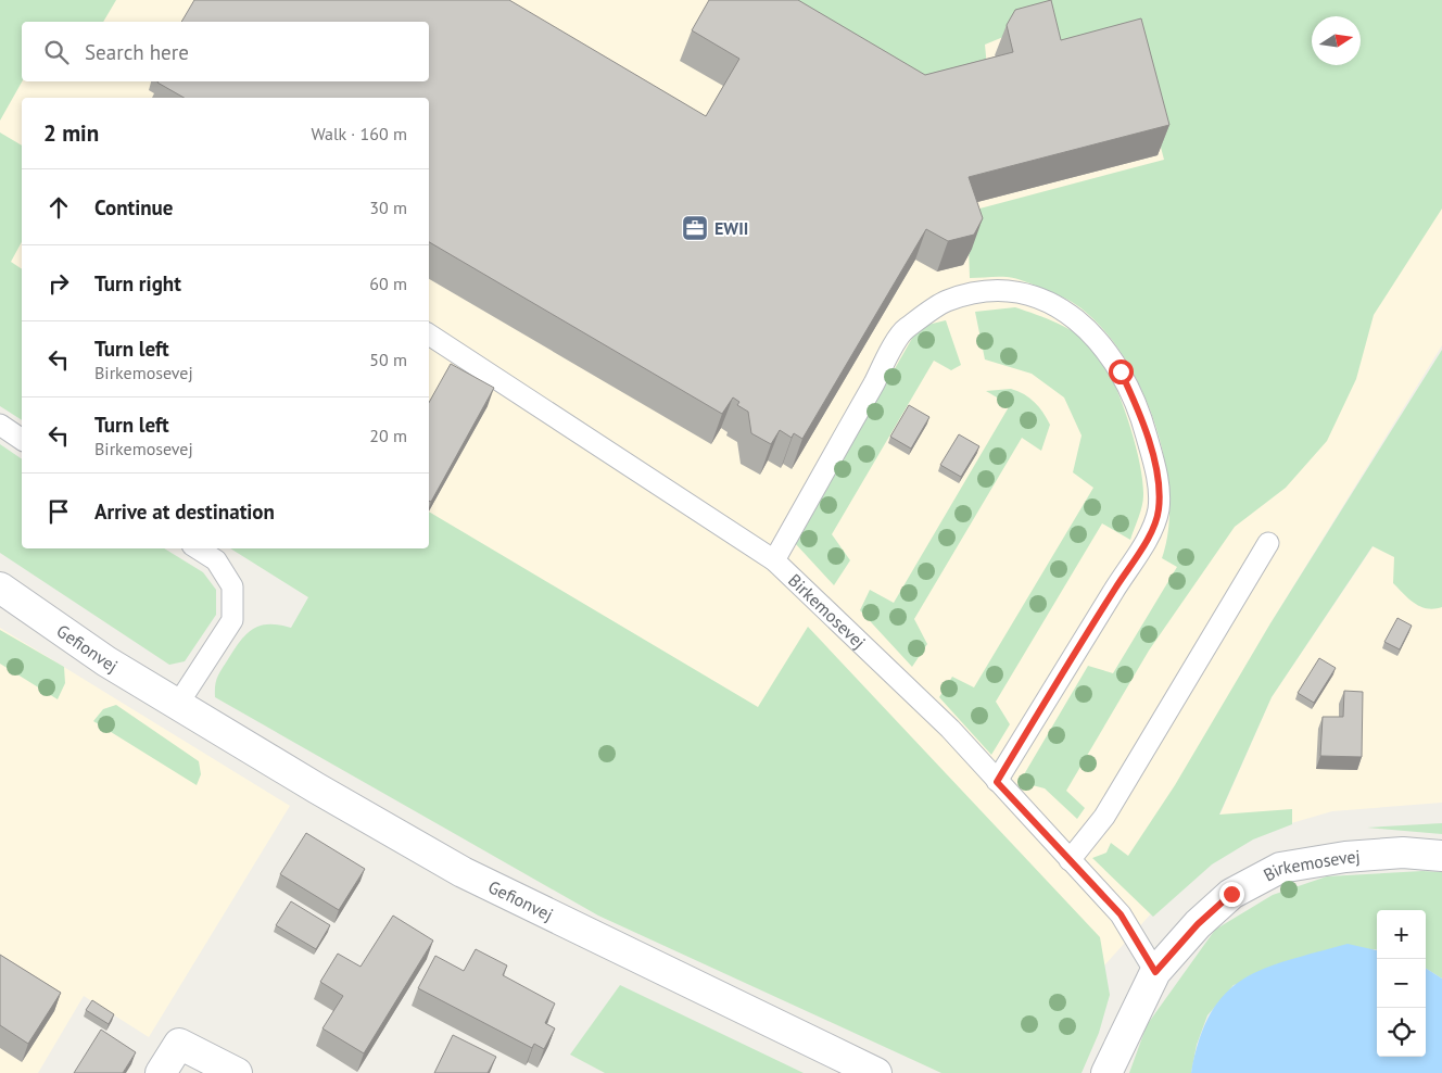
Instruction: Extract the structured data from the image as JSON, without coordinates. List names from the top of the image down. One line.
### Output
{"streets":{"street":["Birkemosevej","Gefionvej"]},"places":{"office":["EWII"]},"north":"right","page":{"search":"Search here","heading":["2 min","Walk · 160 m"],"list":[["Continue","30 m"],["Turn right","60 m"],["Turn left","Birkemosevej","50 m"],["Turn left","Birkemosevej","20 m"],"Arrive at destination"],"map_buttons":["+","−"]}}
